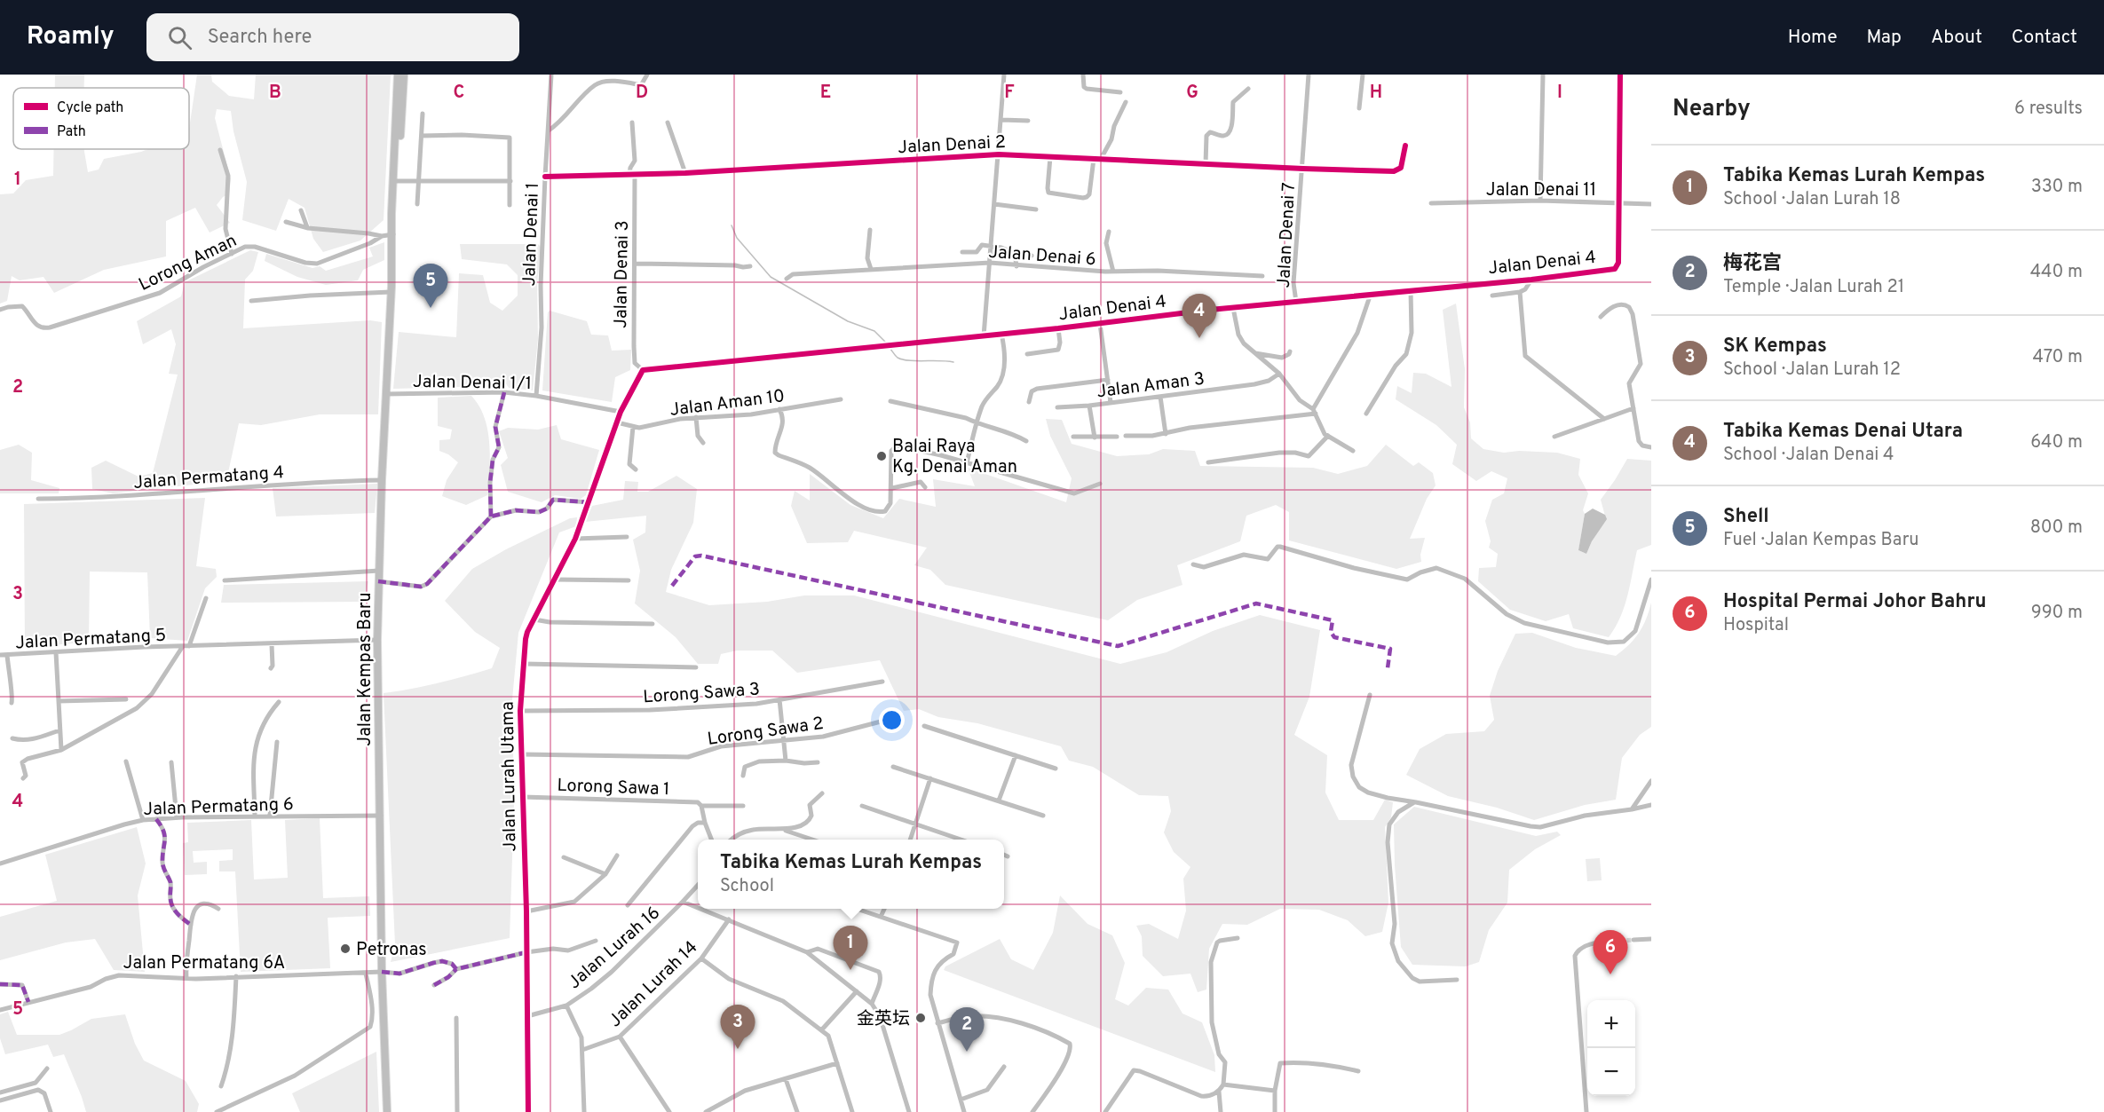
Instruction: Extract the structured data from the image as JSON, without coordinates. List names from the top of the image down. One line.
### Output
{"streets":{"main road":["Jalan Kempas Baru"],"street":["Jalan Denai 2","Jalan Denai 11","Jalan Denai 1","Jalan Denai 7","Jalan Denai 6","Lorong Aman","Jalan Denai 4","Jalan Denai 3","Jalan Denai 1/1","Jalan Aman 3","Jalan Aman 10","Jalan Permatang 4","Jalan Permatang 5","Lorong Sawa 3","Lorong Sawa 2","Jalan Lurah Utama","Lorong Sawa 1","Jalan Permatang 6","Jalan Lurah 16","Jalan Permatang 6A","Jalan Lurah 14"]},"crossings":[["Jalan Denai 2","Jalan Denai 1"],["Jalan Denai 2","Jalan Denai 7"],["Jalan Denai 2","Jalan Denai 3"],["Jalan Denai 11","Jalan Denai 4"],["Jalan Denai 1","Jalan Denai 1/1"],["Jalan Denai 7","Jalan Denai 4"],["Lorong Aman","Jalan Kempas Baru"],["Jalan Denai 4","Jalan Denai 3"],["Jalan Denai 4","Jalan Lurah Utama"],["Jalan Denai 3","Jalan Lurah Utama"],["Jalan Denai 1/1","Jalan Kempas Baru"],["Jalan Denai 1/1","Jalan Lurah Utama"],["Jalan Aman 10","Jalan Lurah Utama"],["Jalan Permatang 4","Jalan Kempas Baru"],["Jalan Kempas Baru","Jalan Permatang 6"],["Jalan Kempas Baru","Jalan Permatang 6A"],["Lorong Sawa 3","Jalan Lurah Utama"],["Lorong Sawa 2","Jalan Lurah Utama"],["Jalan Lurah Utama","Lorong Sawa 1"],["Jalan Lurah Utama","Jalan Lurah 16"],["Jalan Lurah 16","Jalan Lurah 14"]],"places":["Balai Raya Kg. Denai Aman","Petronas","金英坛"],"legend":["Cycle path","Path"],"page":{"header":"Roamly","search":"Search here","nav":["Home","Map","About","Contact"],"heading":["Nearby","6 results"],"list":[{"mark":"1","name":"Tabika Kemas Lurah Kempas","note":"School · Jalan Lurah 18","value":"330 m"},{"mark":"2","name":"梅花宫","note":"Temple · Jalan Lurah 21","value":"440 m"},{"mark":"3","name":"SK Kempas","note":"School · Jalan Lurah 12","value":"470 m"},{"mark":"4","name":"Tabika Kemas Denai Utara","note":"School · Jalan Denai 4","value":"640 m"},{"mark":"5","name":"Shell","note":"Fuel · Jalan Kempas Baru","value":"800 m"},{"mark":"6","name":"Hospital Permai Johor Bahru","note":"Hospital","value":"990 m"}],"pins":["5","4","1","6","3","2"],"popup":["Tabika Kemas Lurah Kempas","School"],"map_buttons":["+","−"]},"grid":{"columns":["B","C","D","E","F","G","H","I"],"rows":["1","2","3","4","5"]}}
